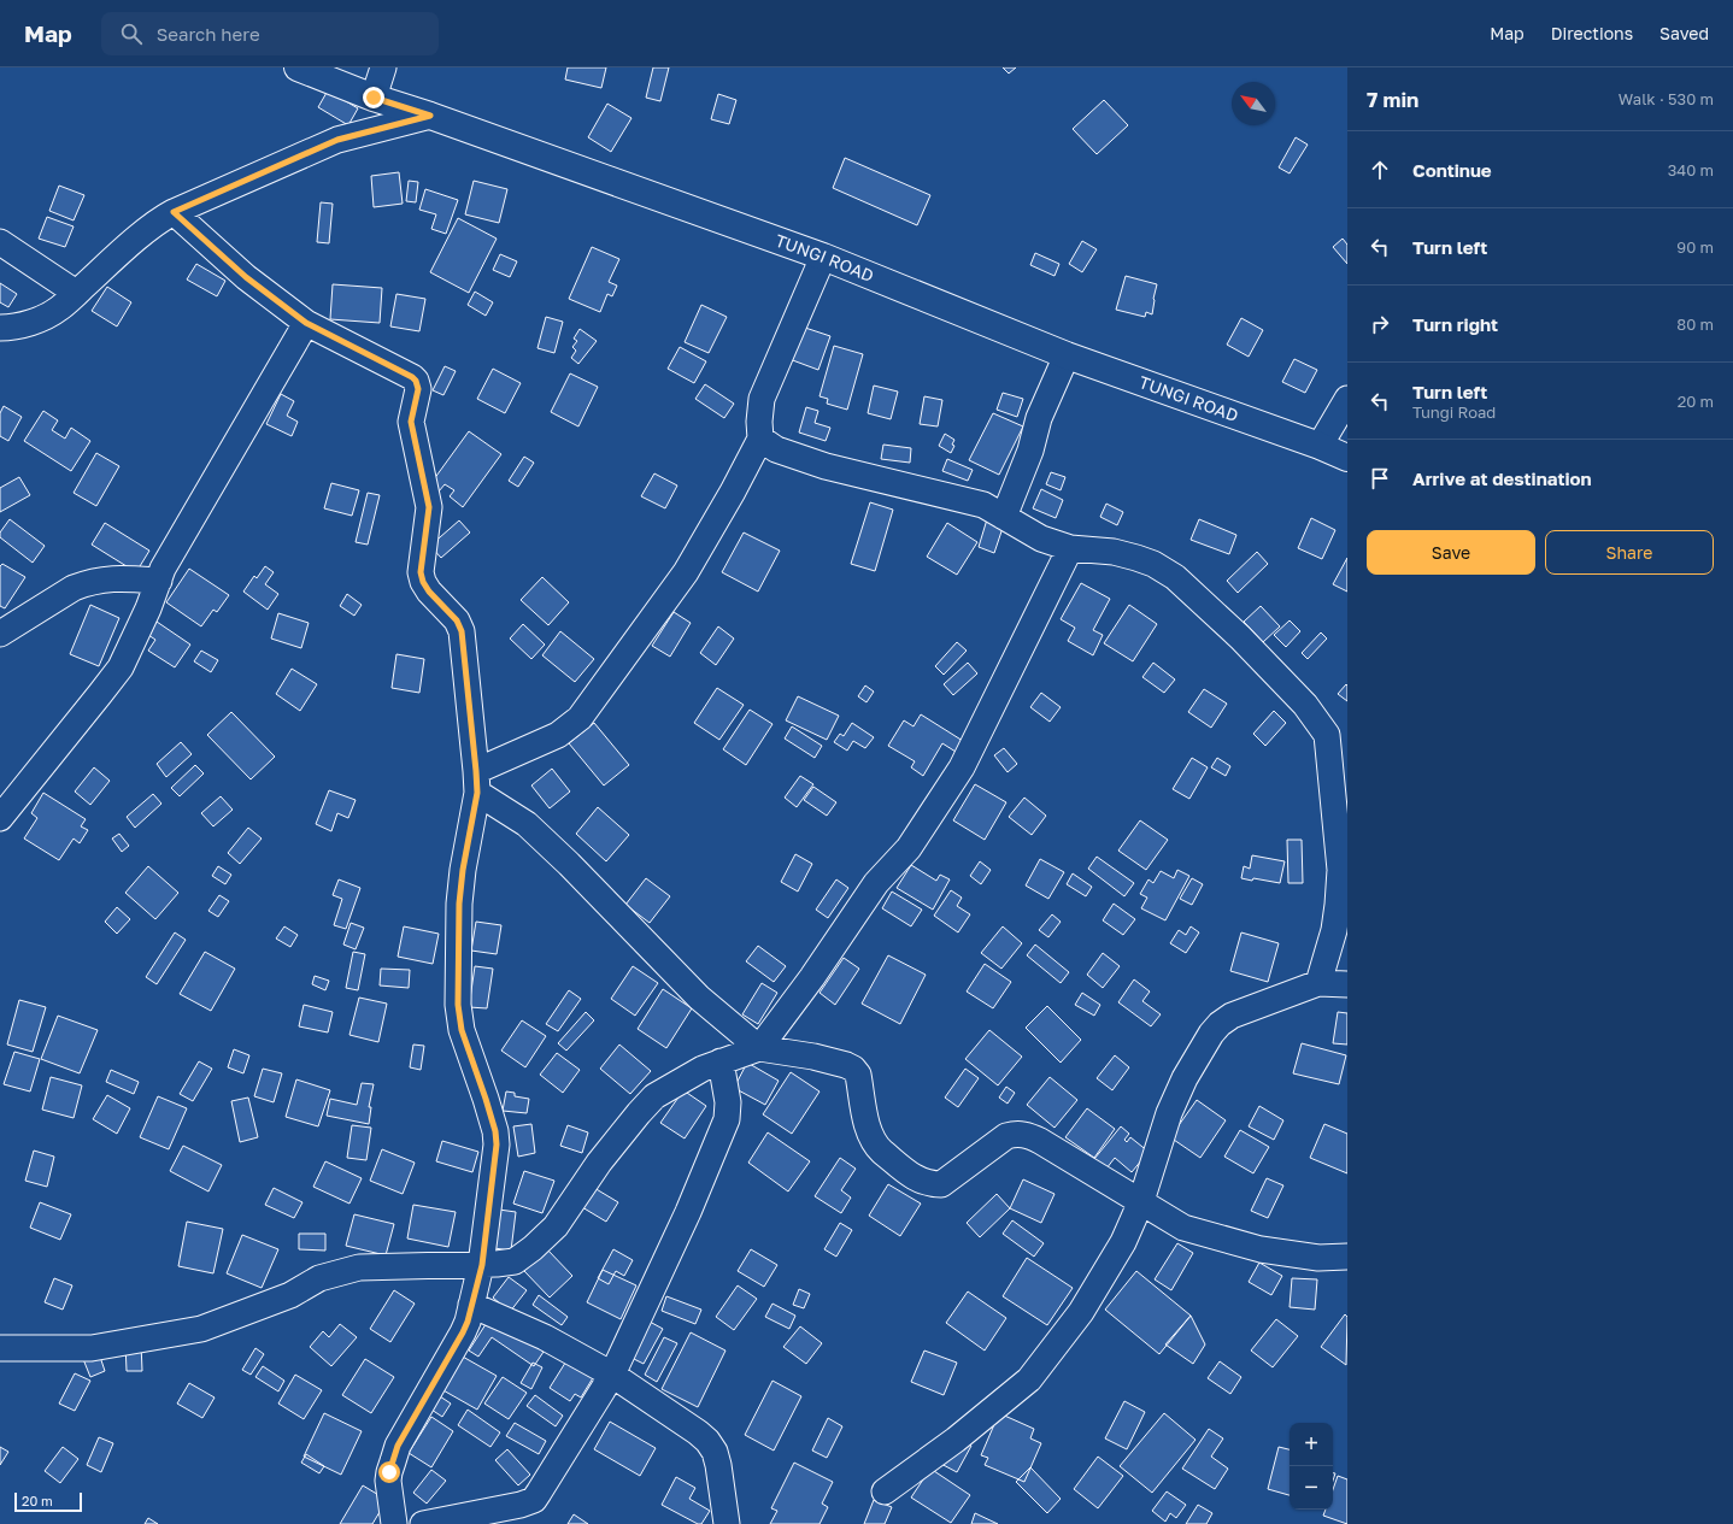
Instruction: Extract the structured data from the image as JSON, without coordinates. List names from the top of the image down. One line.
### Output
{"streets":{"main road":["TUNGI ROAD"]},"scale_bar":"20 m","north":"top left","page":{"header":"Map","search":"Search here","nav":["Map","Directions","Saved"],"heading":["7 min","Walk · 530 m"],"list":[["Continue","340 m"],["Turn left","90 m"],["Turn right","80 m"],["Turn left","Tungi Road","20 m"],"Arrive at destination"],"buttons":["Save","Share"],"map_buttons":["+","−"],"scale":"20 m"}}
